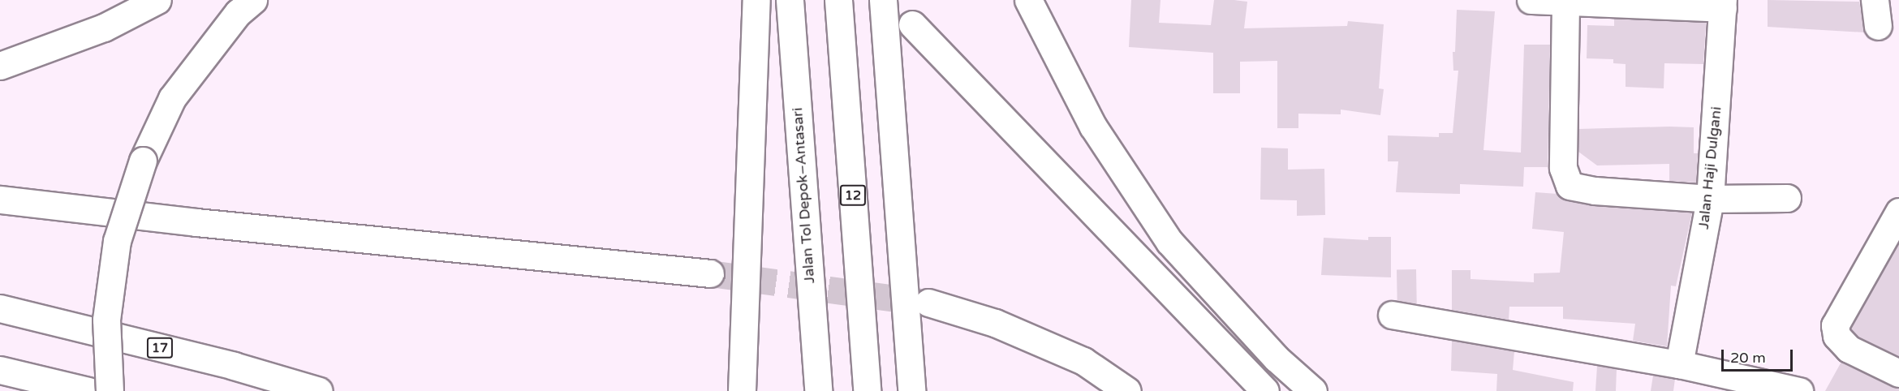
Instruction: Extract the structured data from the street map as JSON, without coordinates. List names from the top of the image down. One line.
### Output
{"streets":{"main road":["Jalan Haji Dulgani","Jalan Tol Depok–Antasari","12","17"]},"scale_bar":"20 m"}
